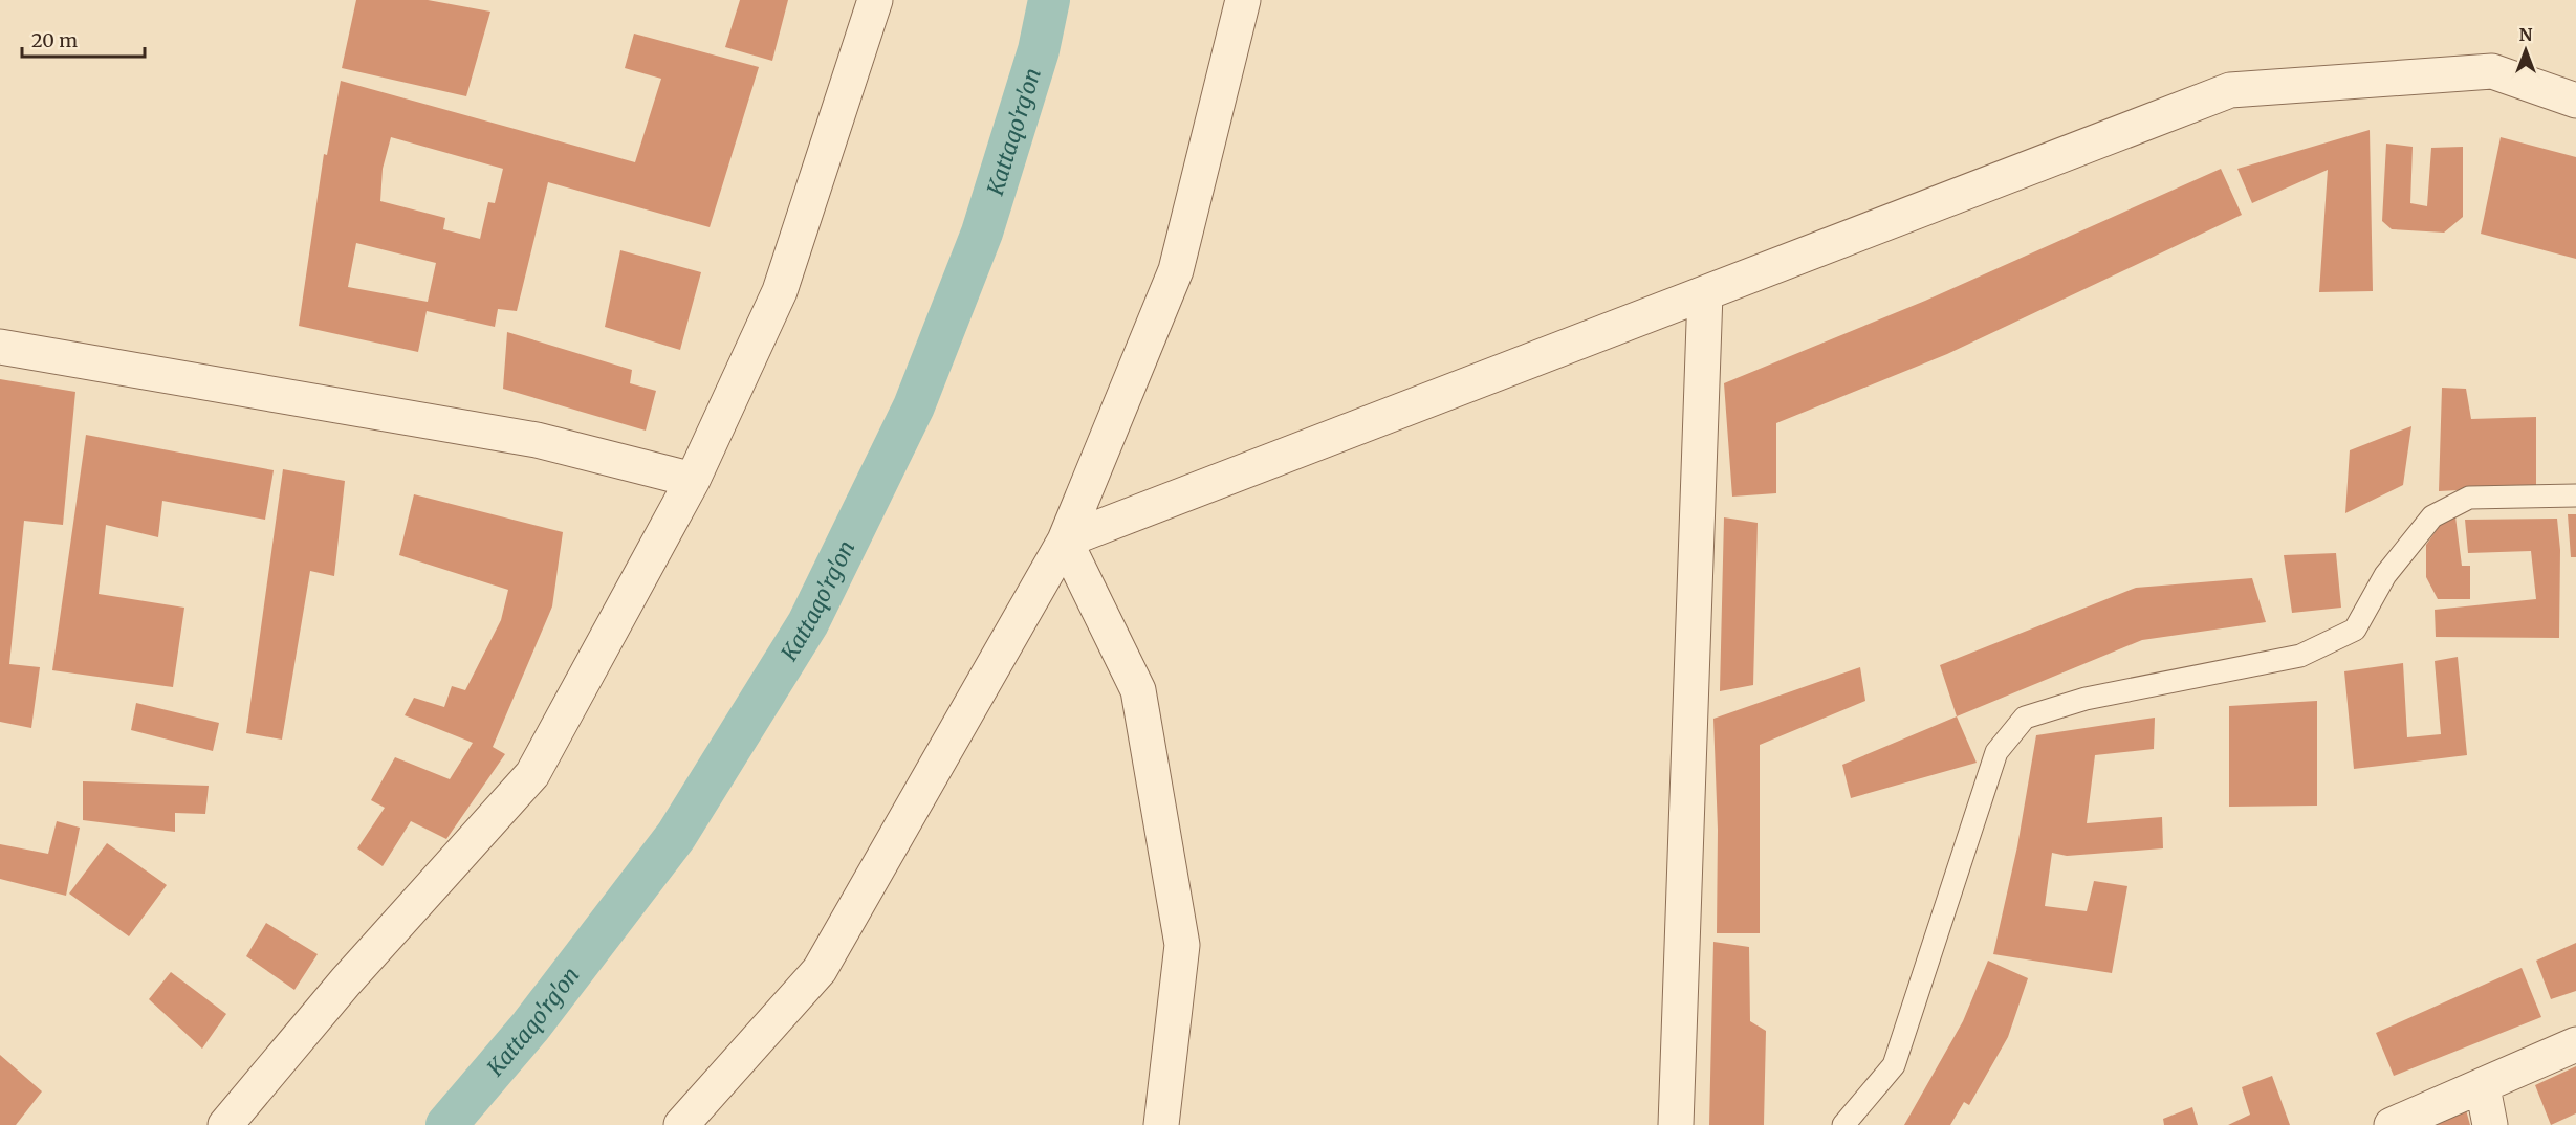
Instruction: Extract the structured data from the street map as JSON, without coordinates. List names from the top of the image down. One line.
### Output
{"water":["Kattaqo'rg'on"],"scale_bar":"20 m","north":"top"}
